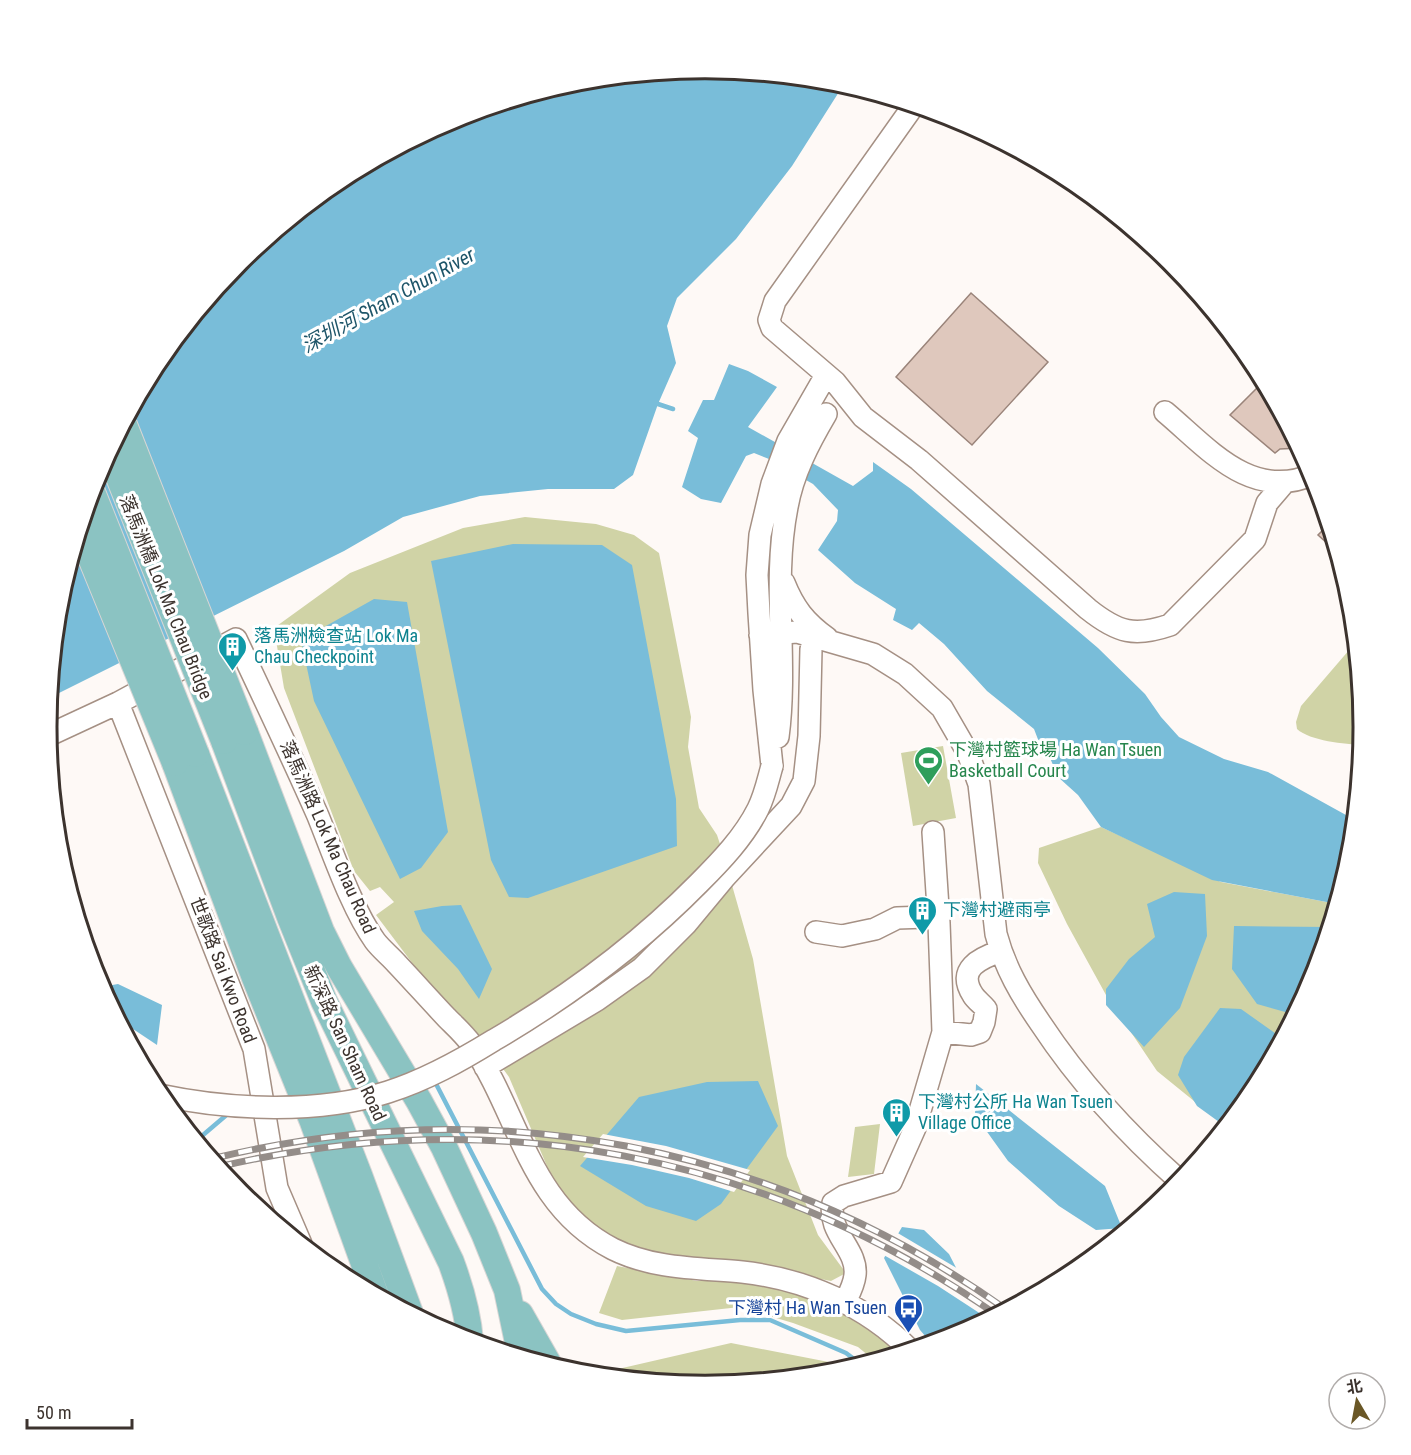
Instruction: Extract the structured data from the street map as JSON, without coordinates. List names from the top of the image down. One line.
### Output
{"streets":{"main road":["落馬洲橋 Lok Ma Chau Bridge","新深路 San Sham Road"],"street":["落馬洲路 Lok Ma Chau Road","世歌路 Sai Kwo Road"]},"crossings":[["落馬洲橋 Lok Ma Chau Bridge","新深路 San Sham Road"],["落馬洲路 Lok Ma Chau Road","世歌路 Sai Kwo Road"]],"water":["深圳河 Sham Chun River"],"places":{"building":["落馬洲檢查站 Lok Ma Chau Checkpoint","下灣村避雨亭","下灣村公所 Ha Wan Tsuen Village Office"],"sports":["下灣村籃球場 Ha Wan Tsuen Basketball Court"],"bus stop":["下灣村 Ha Wan Tsuen"]},"scale_bar":"50 m","north":"top"}
